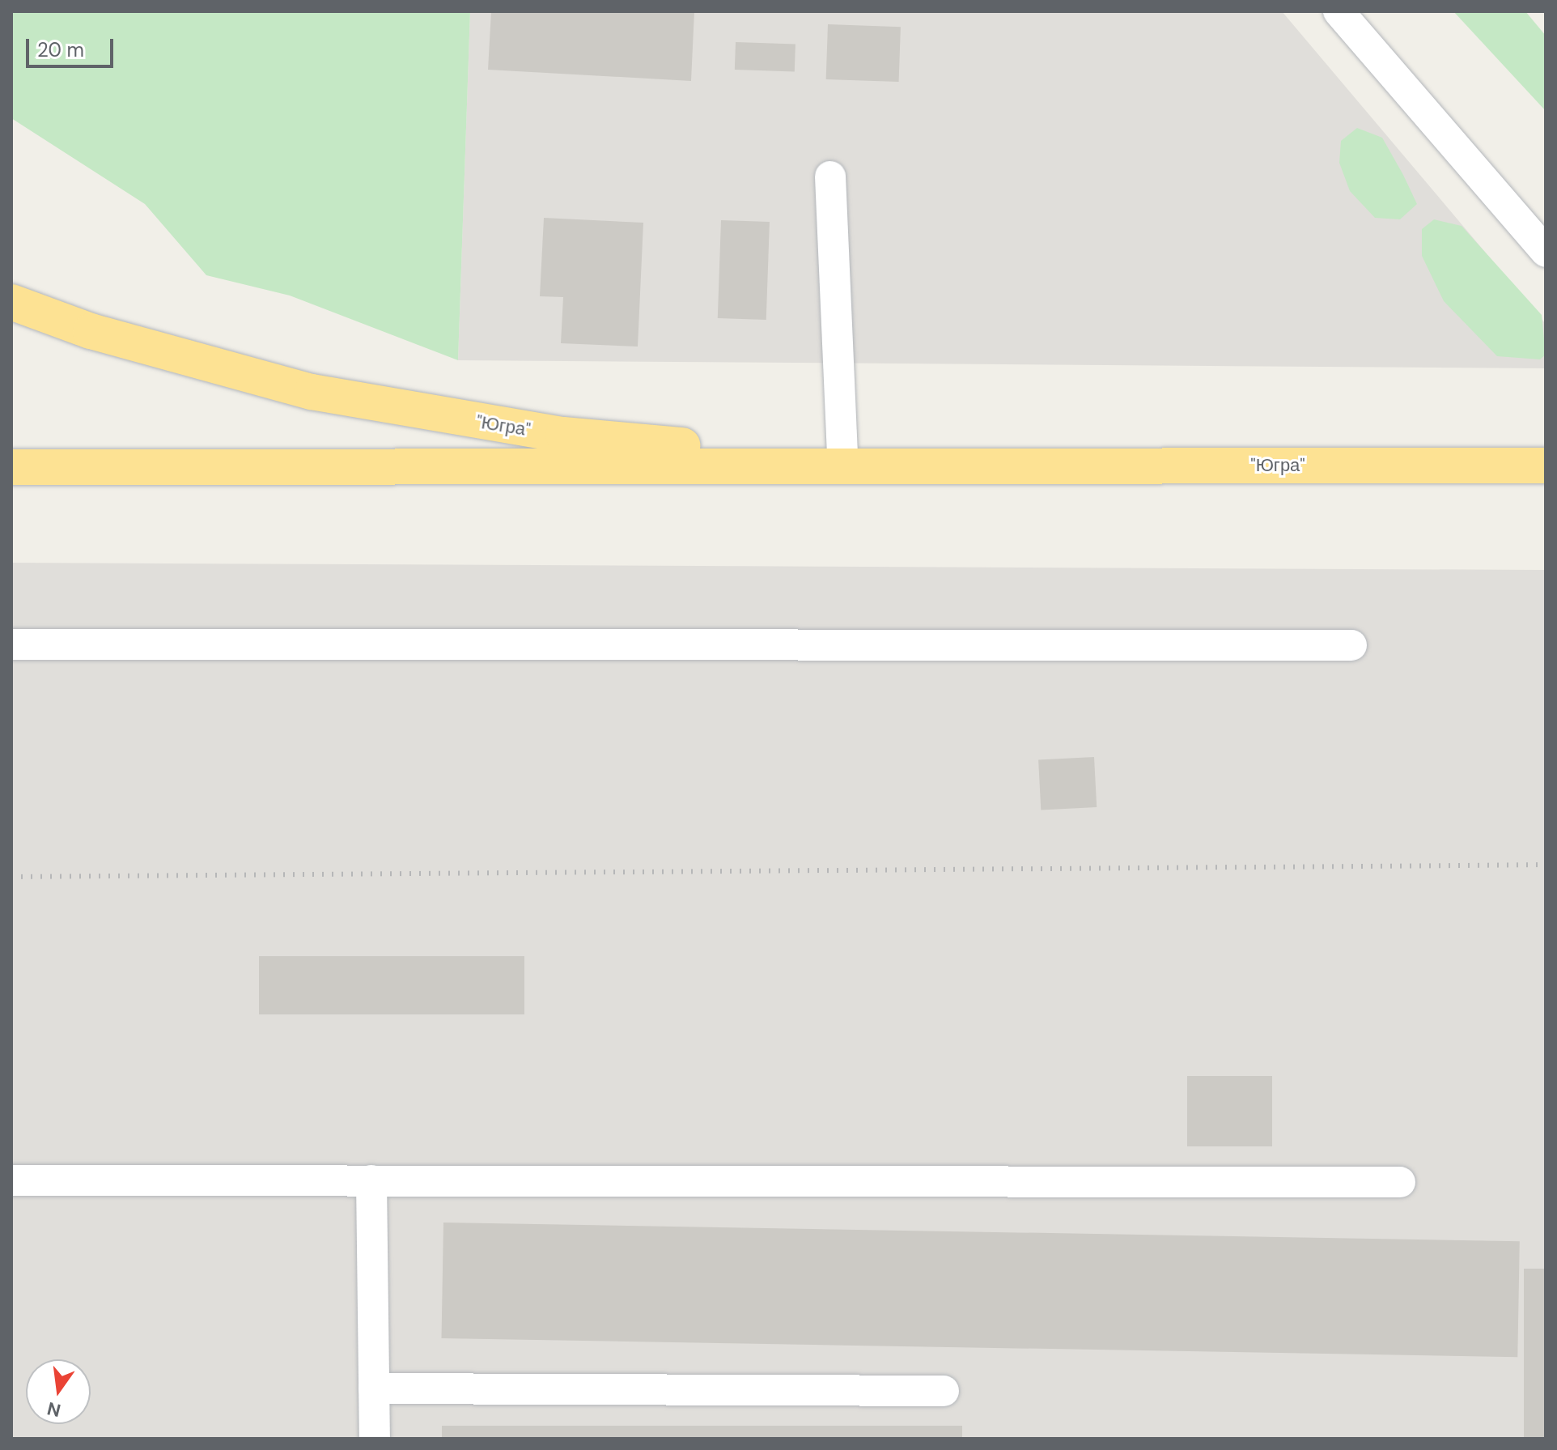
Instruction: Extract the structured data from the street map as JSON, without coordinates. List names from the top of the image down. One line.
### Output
{"streets":{"highway":["\"Югра\""]},"scale_bar":"20 m","north":"bottom"}
